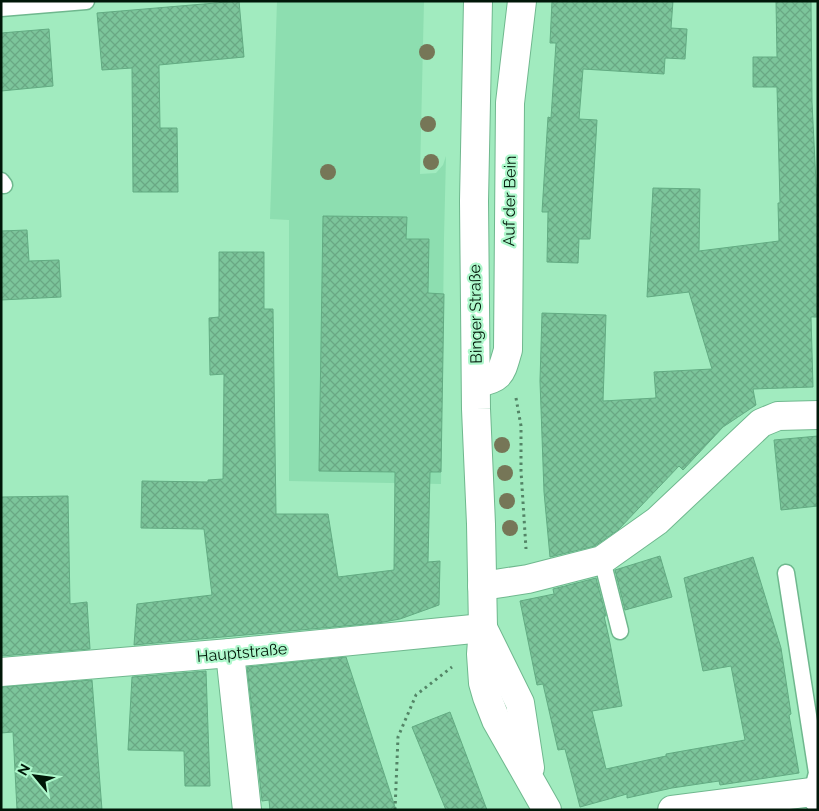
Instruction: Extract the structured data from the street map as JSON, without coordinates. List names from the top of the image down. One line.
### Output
{"streets":{"street":["Auf der Bein","Binger Straße","Hauptstraße"]},"crossings":[["Auf der Bein","Binger Straße"],["Binger Straße","Hauptstraße"]],"north":"top left"}
